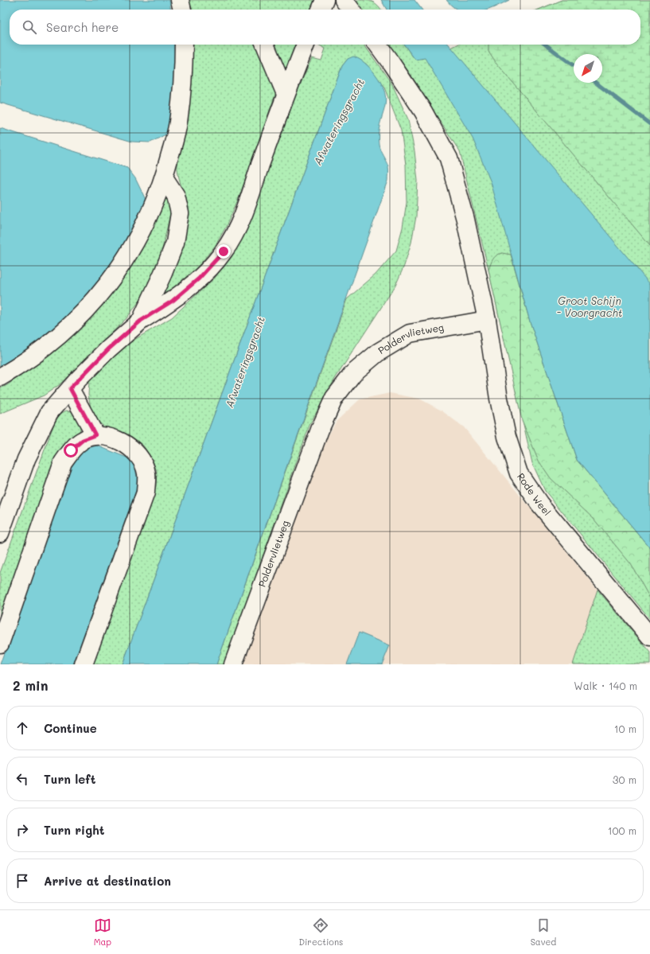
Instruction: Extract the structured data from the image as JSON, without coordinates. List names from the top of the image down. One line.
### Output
{"streets":{"street":["Poldervlietweg","Rode Weel"]},"crossings":[["Poldervlietweg","Rode Weel"]],"water":["Afwateringsgracht","Groot Schijn - Voorgracht"],"north":"bottom left","page":{"search":"Search here","heading":["2 min","Walk · 140 m"],"list":[["Continue","10 m"],["Turn left","30 m"],["Turn right","100 m"],"Arrive at destination"],"nav":["Map","Directions","Saved"]}}
